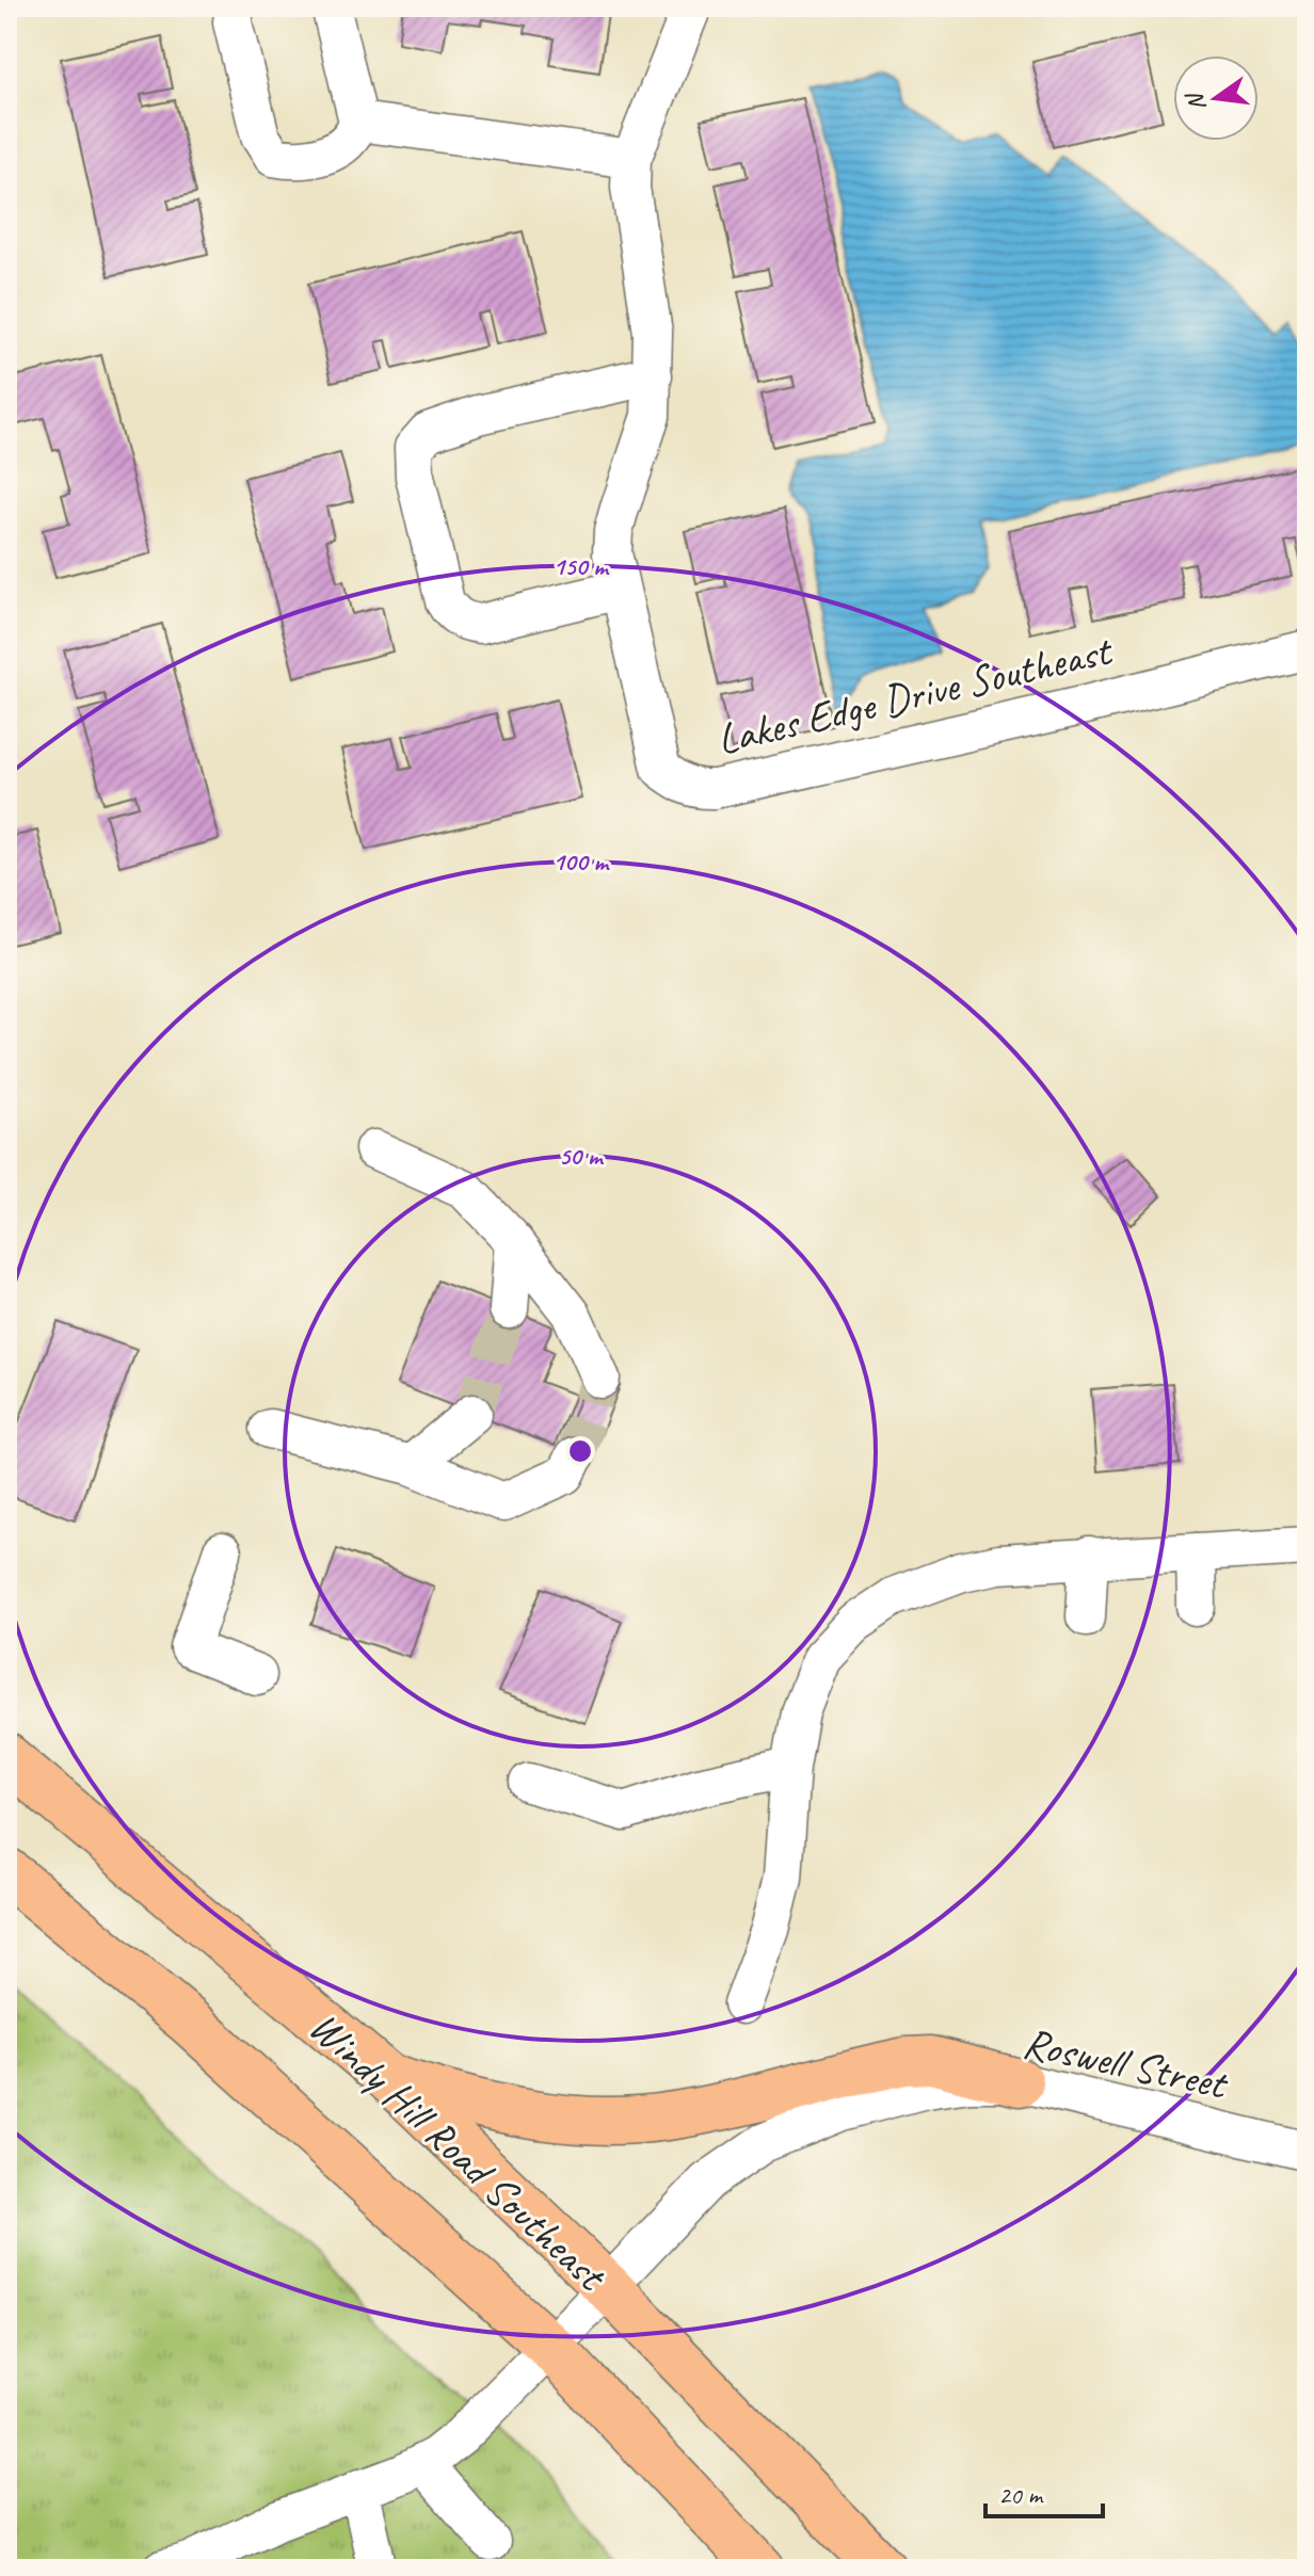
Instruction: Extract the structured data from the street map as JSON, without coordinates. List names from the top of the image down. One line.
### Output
{"streets":{"main road":["Windy Hill Road Southeast"],"street":["Lakes Edge Drive Southeast","Roswell Street"]},"crossings":[["Roswell Street","Windy Hill Road Southeast"]],"scale_bar":"20 m","north":"left","rings":["150 m","100 m","50 m"]}
